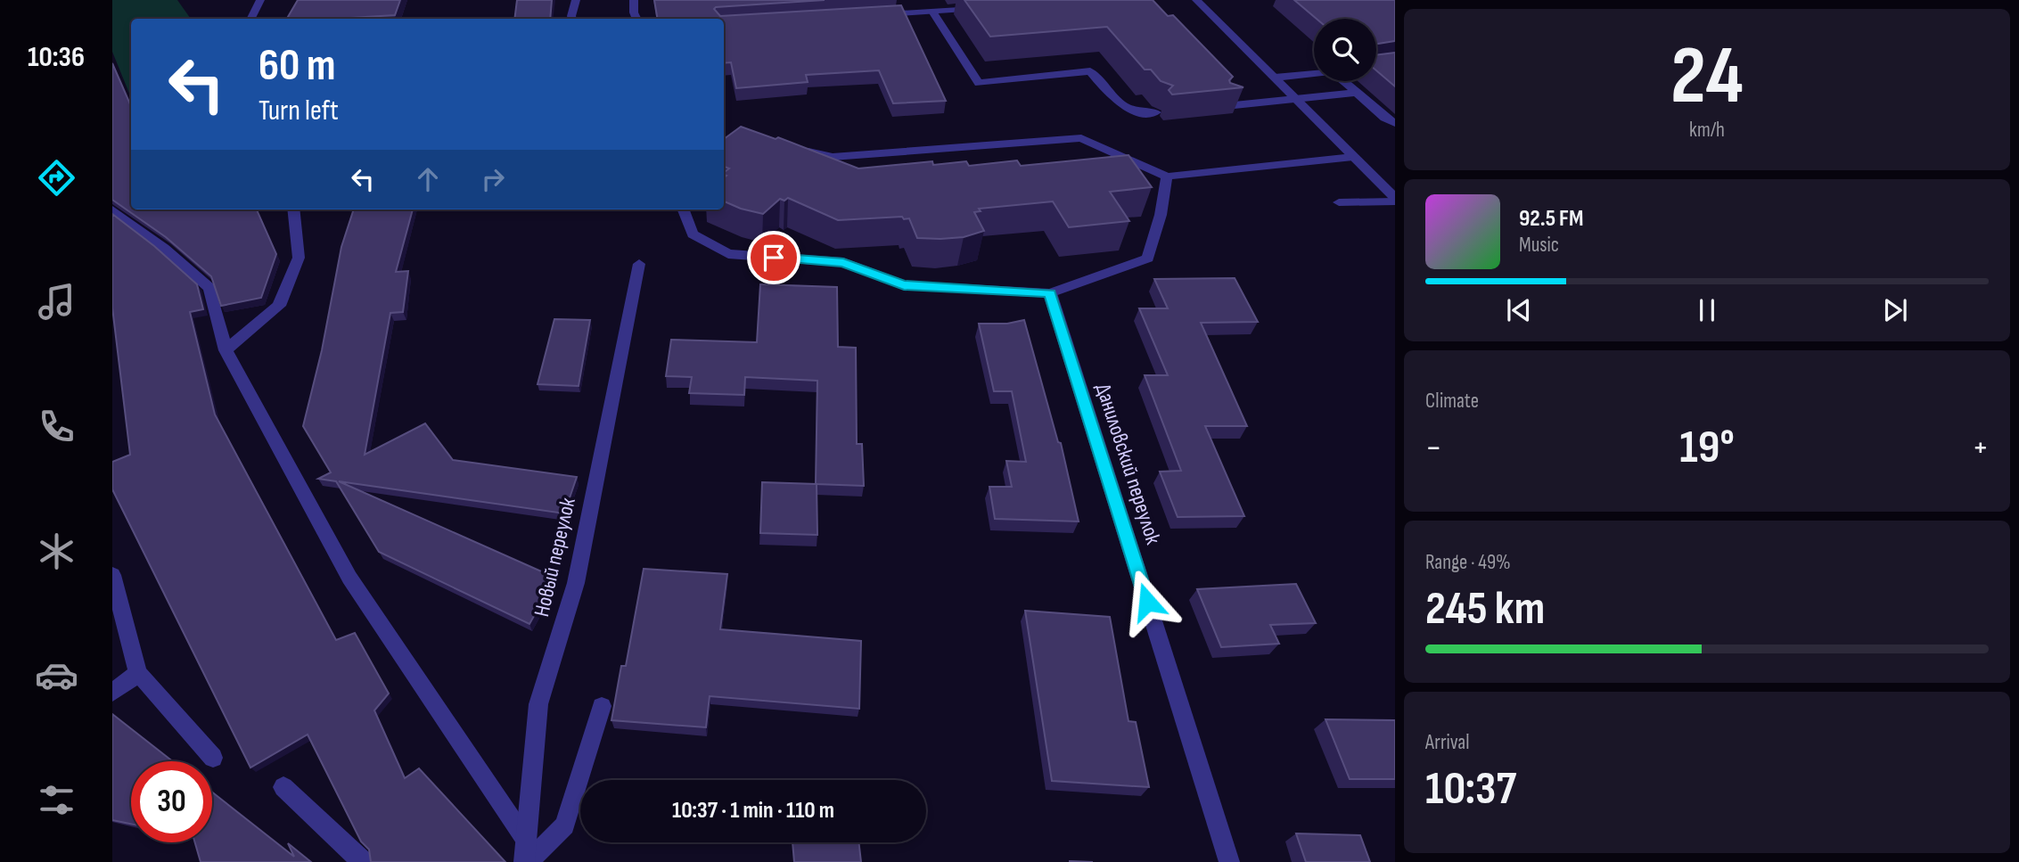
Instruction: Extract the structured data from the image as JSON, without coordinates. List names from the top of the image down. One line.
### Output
{"streets":{"street":["Даниловский переулок","Новый переулок"]},"page":{"tabs":"10:36","tile":[["24","km/h"],"Climate",["Range · 49%","245 km"],["Arrival","10:37"]],"turn":["60 m","Turn left"],"song":["92.5 FM","Music"],"heat":["−","19°","+"],"limit":"30","trip":"10:37 · 1 min · 110 m"}}
